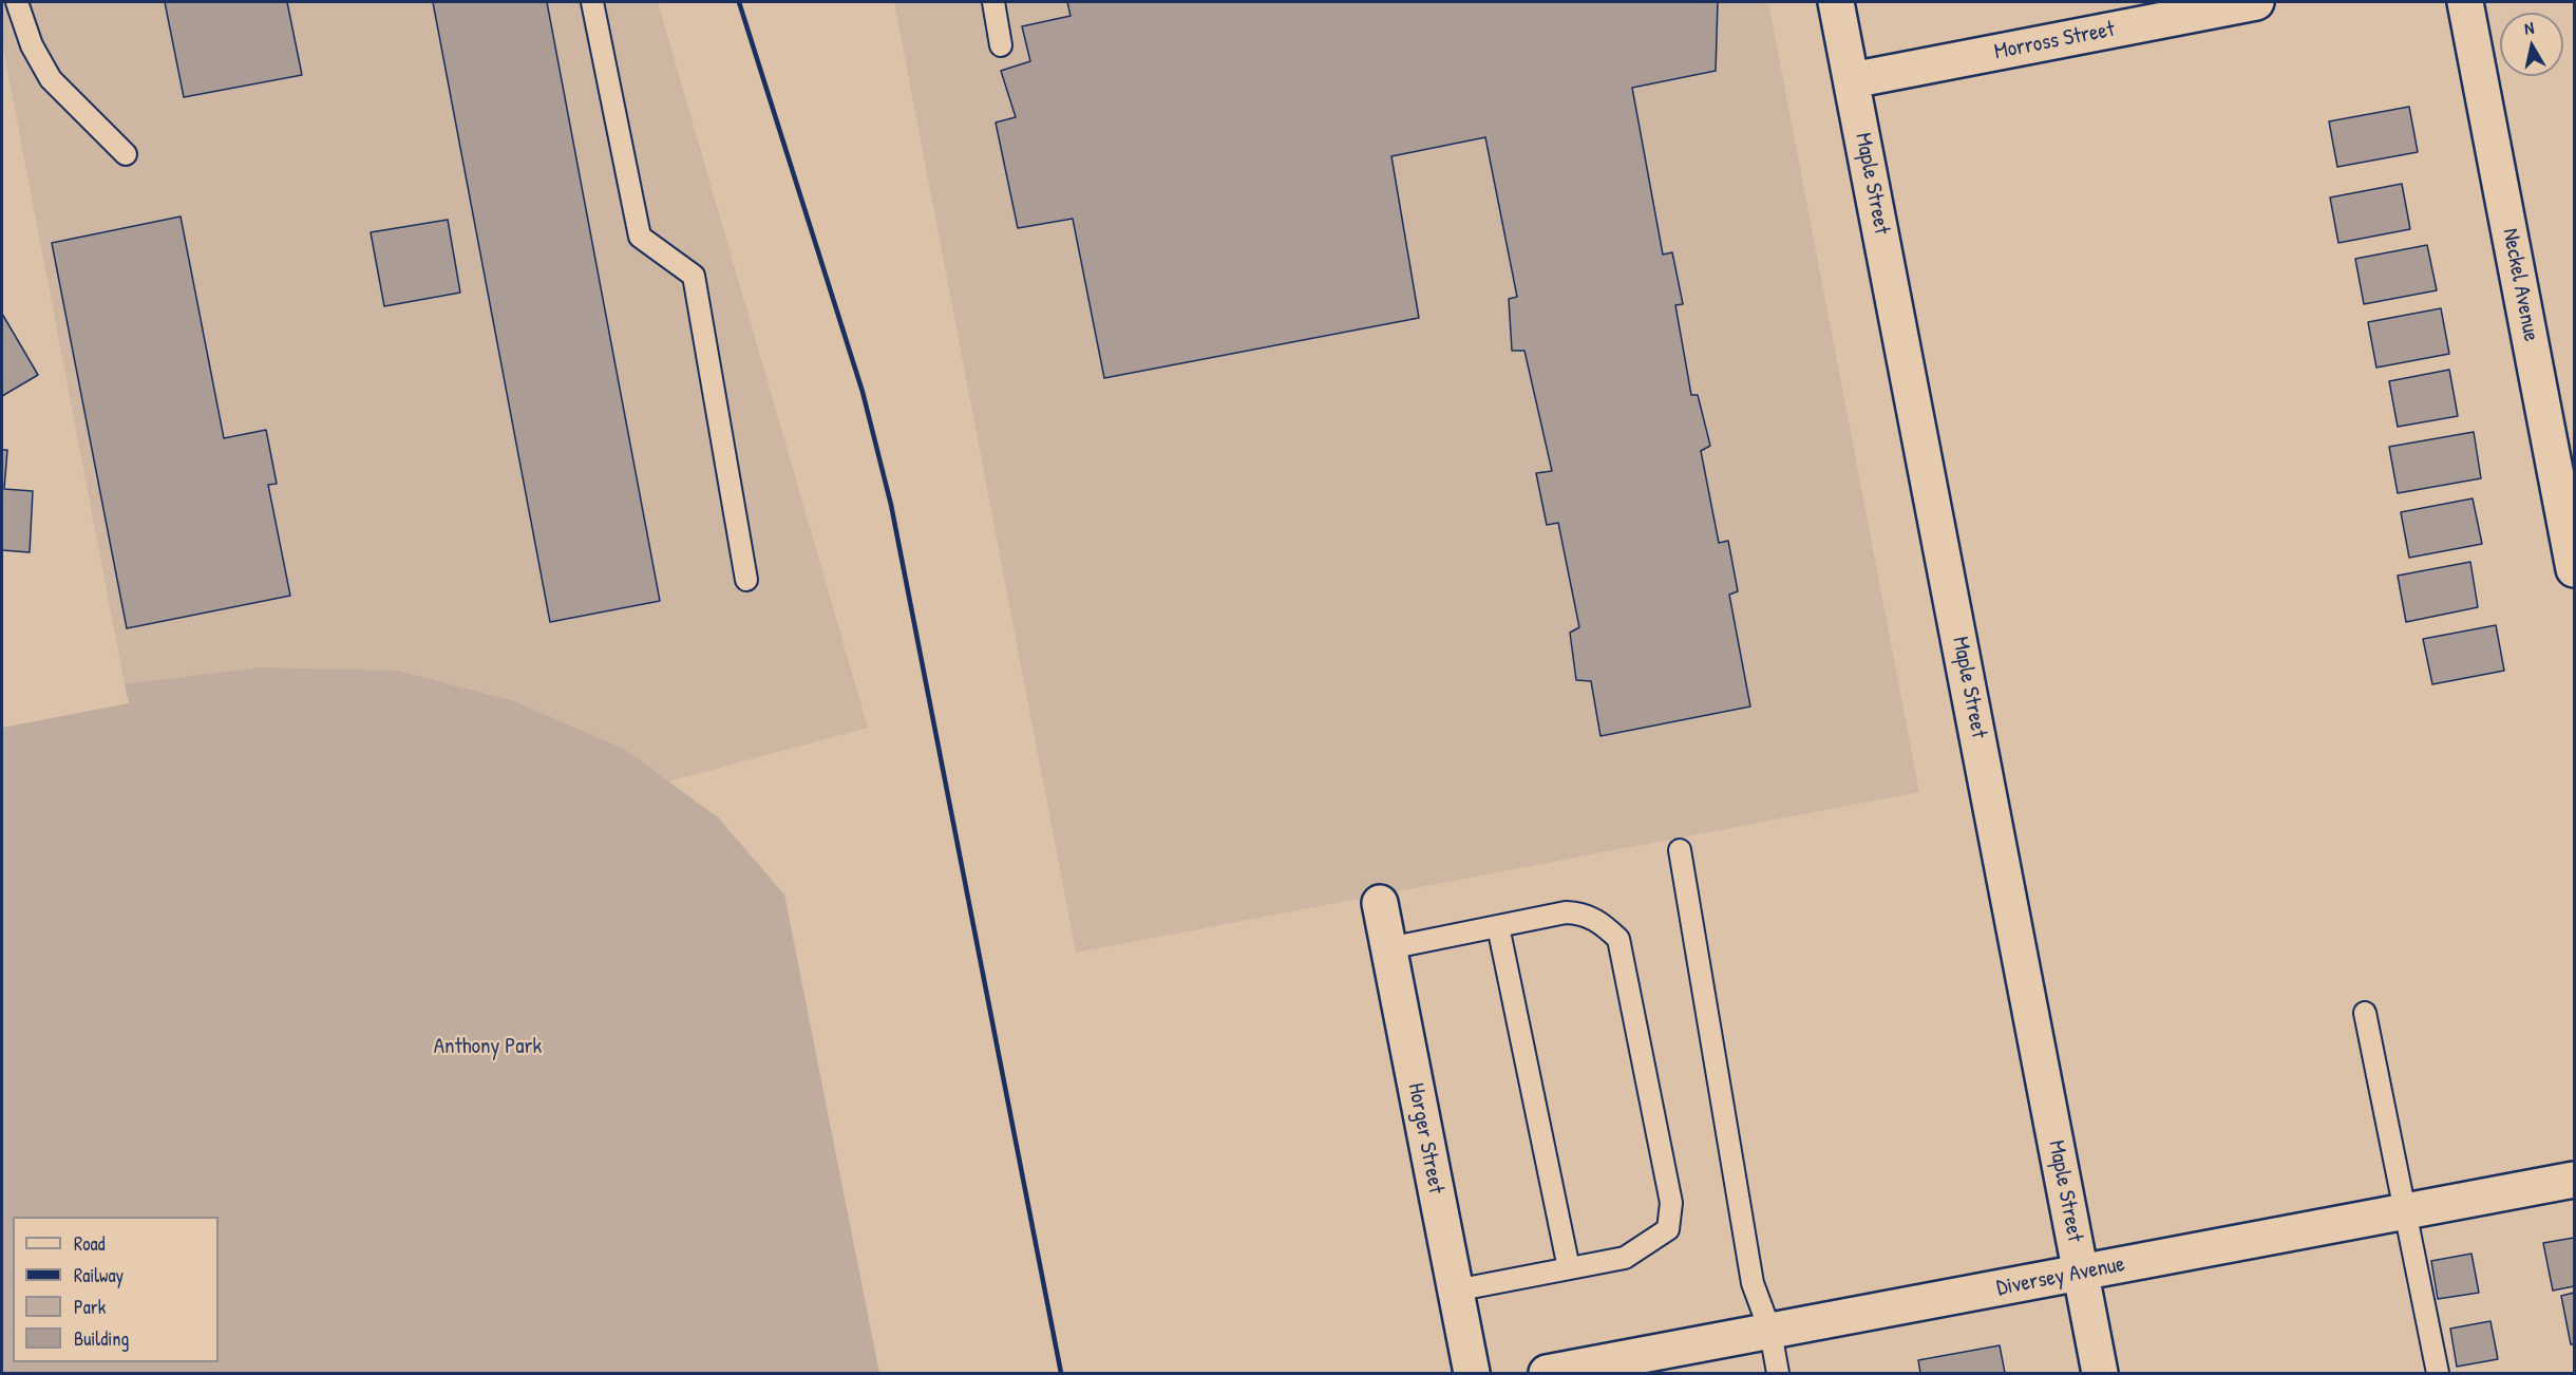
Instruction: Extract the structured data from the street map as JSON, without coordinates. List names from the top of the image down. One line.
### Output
{"streets":{"street":["Morross Street","Maple Street","Neckel Avenue","Horger Street","Diversey Avenue"]},"crossings":[["Morross Street","Maple Street"],["Maple Street","Diversey Avenue"]],"parks":["Anthony Park"],"legend":["Road","Railway","Park","Building"],"north":"top"}
